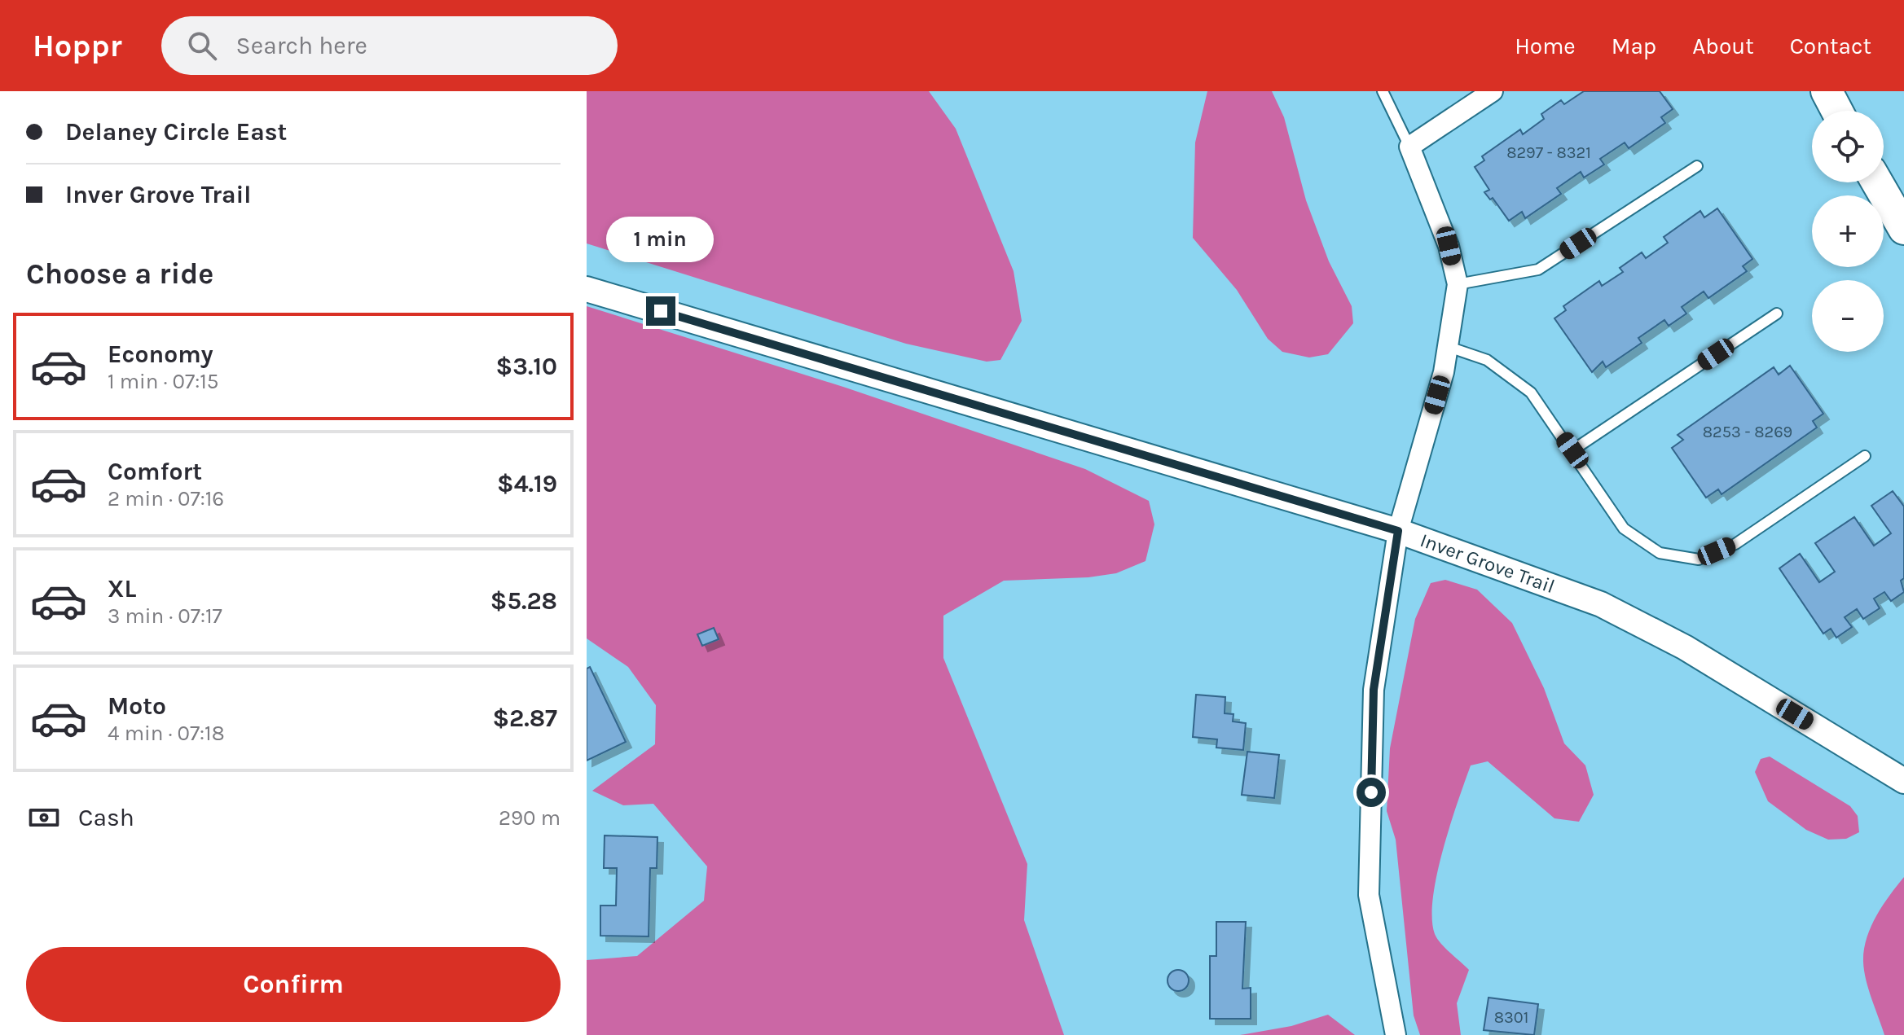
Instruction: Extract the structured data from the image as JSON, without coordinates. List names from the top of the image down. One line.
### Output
{"streets":{"street":["Inver Grove Trail"]},"house_numbers":["8297 - 8321","8253 - 8269","8301"],"page":{"header":"Hoppr","search":"Search here","nav":["Home","Map","About","Contact"],"banner":["Delaney Circle East","Inver Grove Trail"],"map_buttons":["+","−"],"bubble":"1 min","heading":"Choose a ride","list":[{"name":"Economy","note":"1 min · 07:15","value":"$3.10"},{"name":"Comfort","note":"2 min · 07:16","value":"$4.19"},{"name":"XL","note":"3 min · 07:17","value":"$5.28"},{"name":"Moto","note":"4 min · 07:18","value":"$2.87"}],"pay":["Cash","290 m"],"buttons":"Confirm"}}
